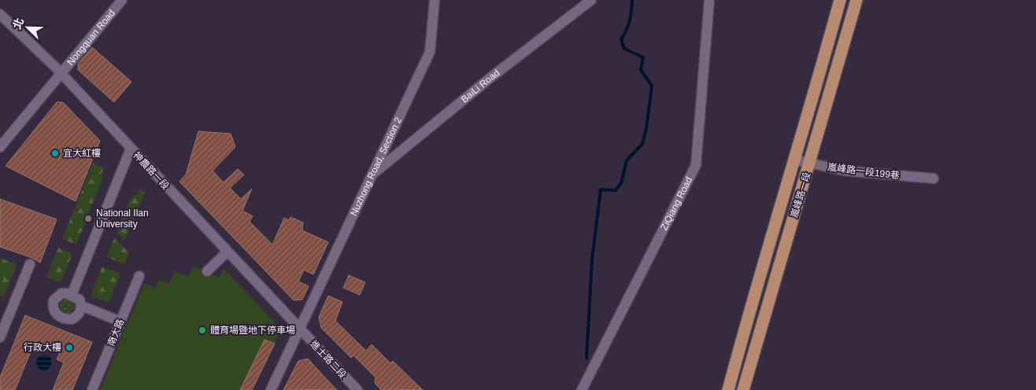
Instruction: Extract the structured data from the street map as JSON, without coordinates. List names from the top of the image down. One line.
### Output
{"streets":{"main road":["嵐峰路一段"],"street":["Nongquan Road","BaiLi Road","Nuzhong Road, Section 2","神農路一段","嵐峰路一段199巷","ZiQiang Road","南大路","進士路二段"]},"crossings":[["Nongquan Road","神農路一段"],["BaiLi Road","Nuzhong Road, Section 2"],["Nuzhong Road, Section 2","神農路一段"],["Nuzhong Road, Section 2","進士路二段"],["神農路一段","進士路二段"],["嵐峰路一段199巷","嵐峰路一段"]],"places":["宜大紅樓","National Ilan University","體育場暨地下停車場","行政大樓"],"north":"top left"}
